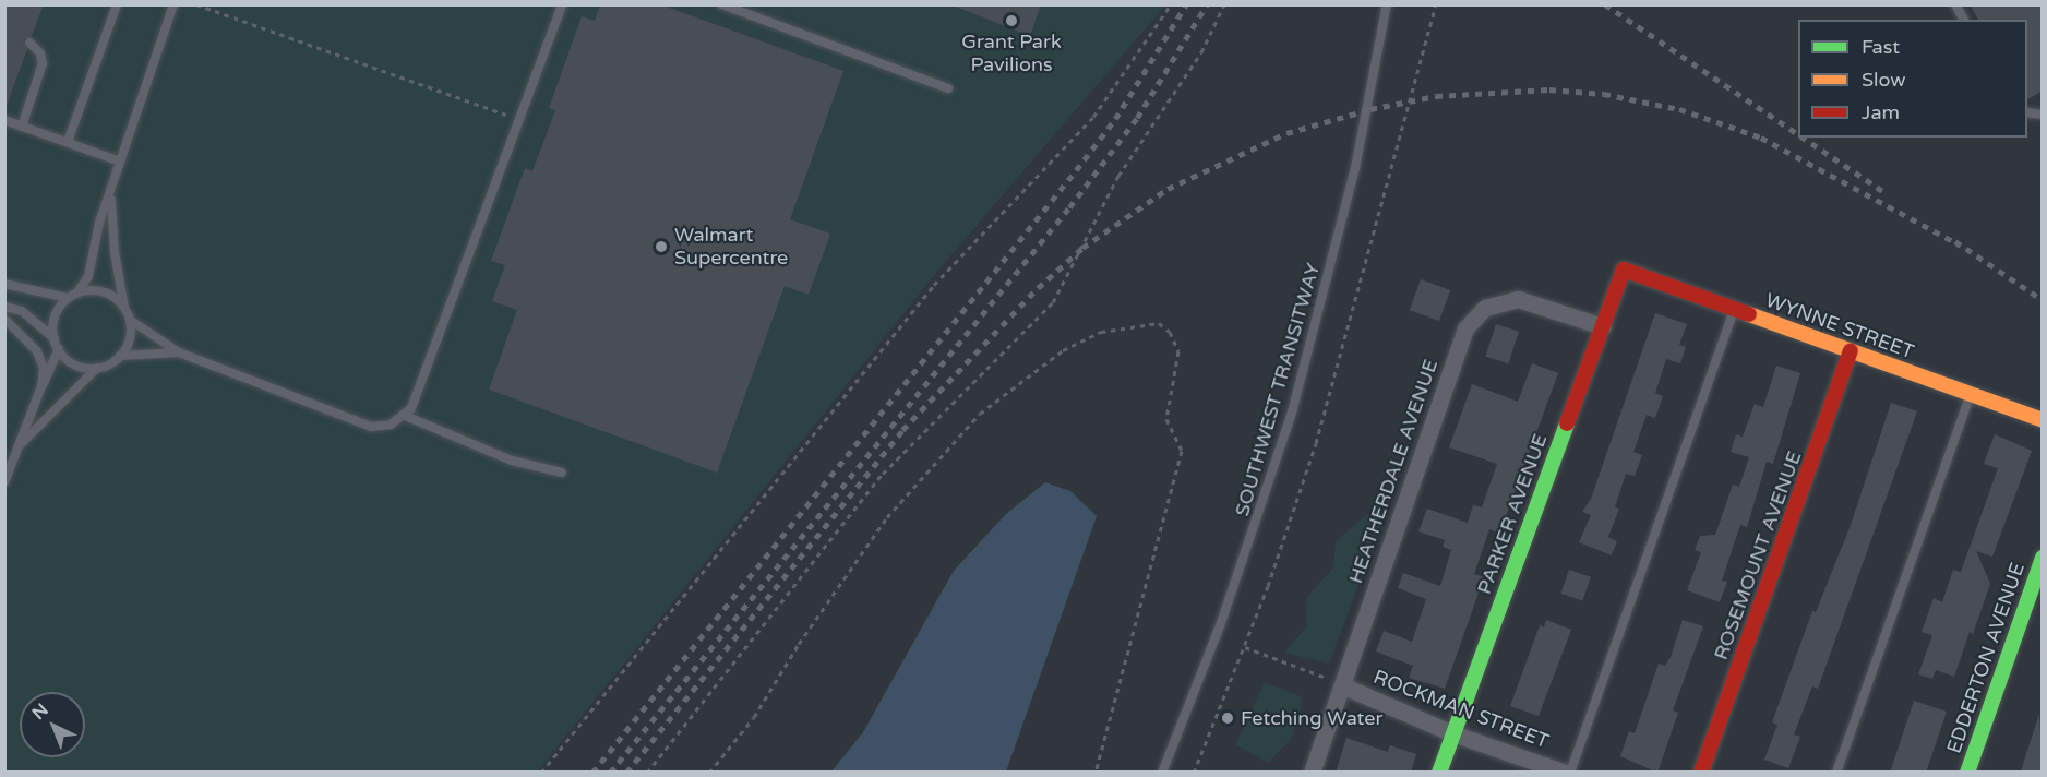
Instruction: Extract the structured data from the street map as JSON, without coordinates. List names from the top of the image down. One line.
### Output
{"streets":{"street":["WYNNE STREET","HEATHERDALE AVENUE","PARKER AVENUE","ROSEMOUNT AVENUE","EDDERTON AVENUE","ROCKMAN STREET"],"lane":["SOUTHWEST TRANSITWAY"]},"crossings":[["WYNNE STREET","PARKER AVENUE"],["WYNNE STREET","ROSEMOUNT AVENUE"],["HEATHERDALE AVENUE","PARKER AVENUE"],["HEATHERDALE AVENUE","ROCKMAN STREET"],["PARKER AVENUE","ROCKMAN STREET"]],"places":["Grant Park Pavilions","Walmart Supercentre","Fetching Water"],"legend":["Fast","Slow","Jam"],"north":"top left"}
